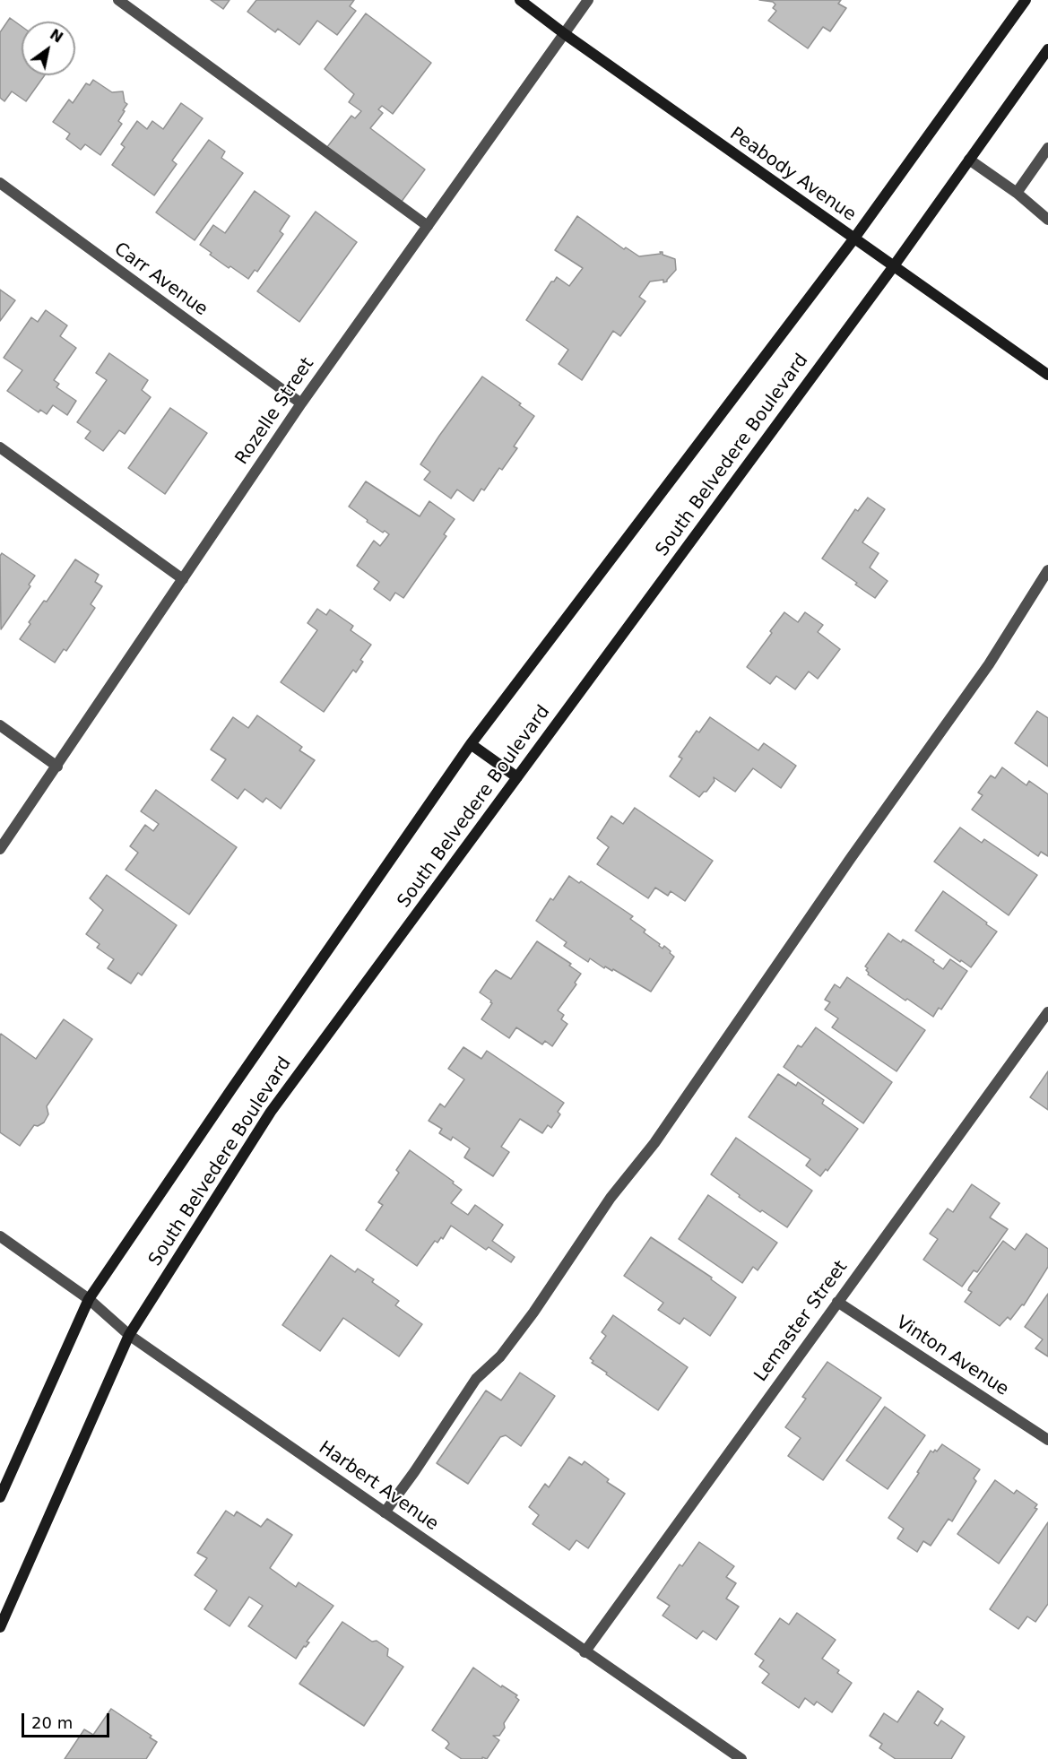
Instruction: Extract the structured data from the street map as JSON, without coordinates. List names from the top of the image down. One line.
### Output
{"streets":{"street":["Peabody Avenue","Carr Avenue","Rozelle Street","South Belvedere Boulevard","Lemaster Street","Vinton Avenue","Harbert Avenue"]},"crossings":[["Peabody Avenue","Rozelle Street"],["Peabody Avenue","South Belvedere Boulevard"],["Carr Avenue","Rozelle Street"],["South Belvedere Boulevard","Harbert Avenue"],["Lemaster Street","Vinton Avenue"],["Lemaster Street","Harbert Avenue"]],"scale_bar":"20 m","north":"top right"}
